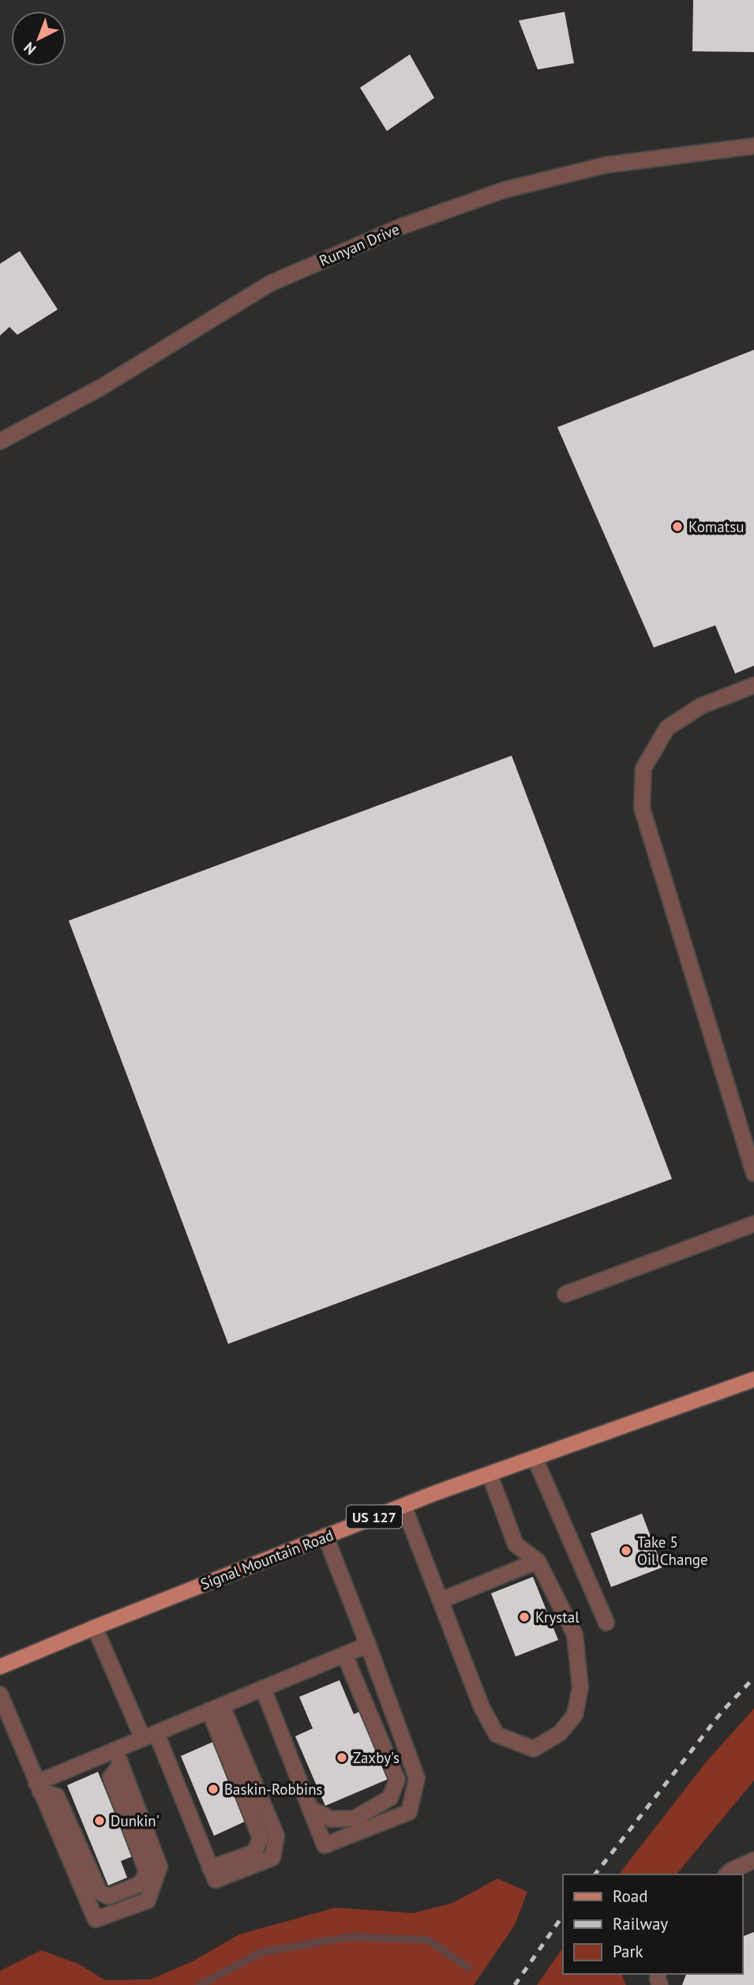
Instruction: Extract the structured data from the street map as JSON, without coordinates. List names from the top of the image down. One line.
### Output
{"streets":{"main road":["US 127","Signal Mountain Road"],"street":["Runyan Drive"]},"places":["Komatsu","Take 5 Oil Change","Krystal","Zaxby's","Baskin-Robbins","Dunkin'"],"legend":["Road","Railway","Park"],"north":"bottom left"}
